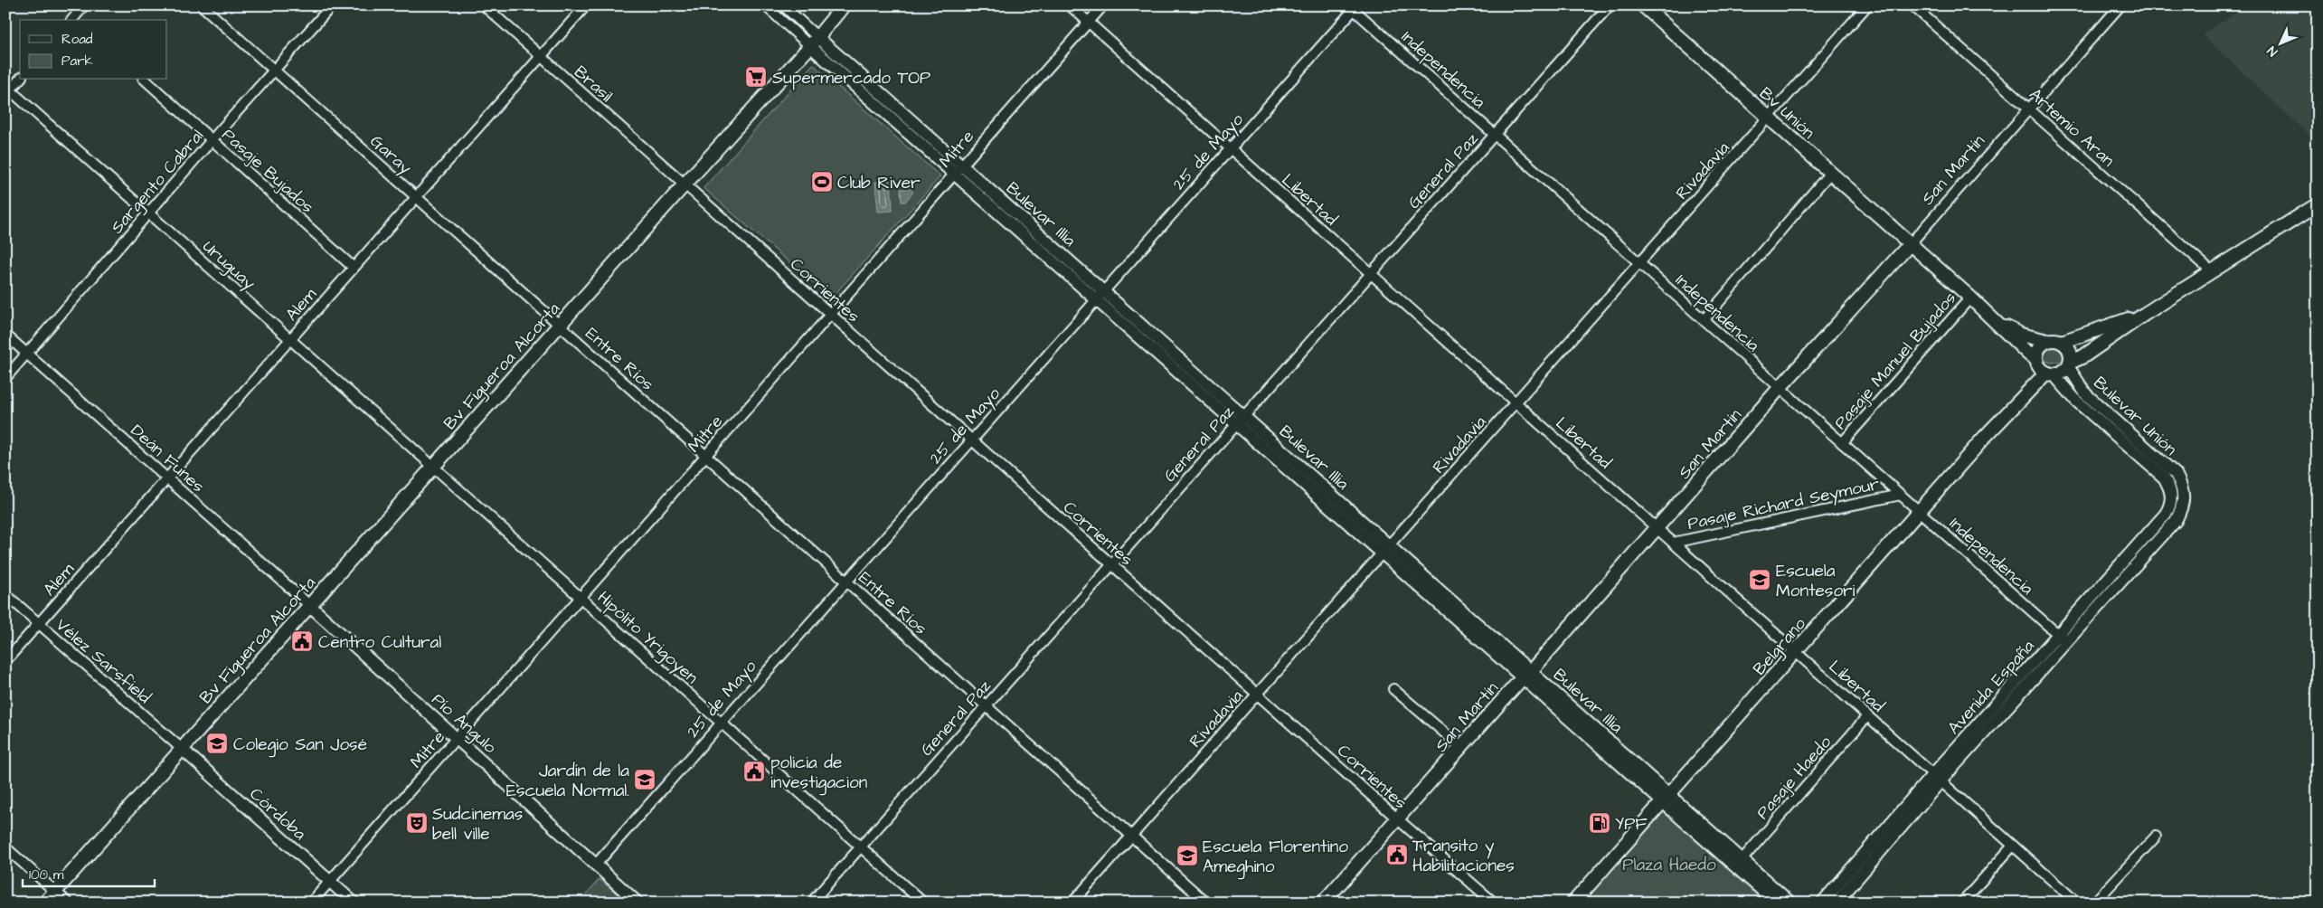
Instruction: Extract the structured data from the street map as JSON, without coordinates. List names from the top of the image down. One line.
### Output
{"streets":{"main road":["Bv Unión","San Martín","Bv Figueroa Alcorta","Belgrano"],"street":["Independencia","Brasil","Artemio Aran","Mitre","25 de Mayo","Garay","Pasaje Bujados","General Paz","Rivadavia","Sargento Cabral","Libertad","Bulevar Illia","Uruguay","Corrientes","Alem","Entre Ríos","Pasaje Manuel Bujados","Bulevar Unión","Deán Funes","Pasaje Richard Seymour","Hipólito Yrigoyen","Vélez Sarsfield","Avenida España","Pío Angulo","Pasaje Haedo","Córdoba"]},"crossings":[["Independencia","25 de Mayo"],["Independencia","San Martín"],["Independencia","General Paz"],["Independencia","Rivadavia"],["Independencia","Pasaje Manuel Bujados"],["Independencia","Pasaje Richard Seymour"],["Independencia","Belgrano"],["Independencia","Avenida España"],["Brasil","Corrientes"],["Brasil","Alem"],["Brasil","Bv Figueroa Alcorta"],["Bv Unión","San Martín"],["Bv Unión","Rivadavia"],["Artemio Aran","San Martín"],["Mitre","Libertad"],["Mitre","Bulevar Illia"],["Mitre","Corrientes"],["Mitre","Entre Ríos"],["Mitre","Hipólito Yrigoyen"],["Mitre","Pío Angulo"],["Mitre","Córdoba"],["25 de Mayo","Libertad"],["25 de Mayo","Bulevar Illia"],["25 de Mayo","Corrientes"],["25 de Mayo","Entre Ríos"],["25 de Mayo","Hipólito Yrigoyen"],["25 de Mayo","Pío Angulo"],["Garay","Sargento Cabral"],["Garay","Alem"],["Garay","Entre Ríos"],["Garay","Bv Figueroa Alcorta"],["San Martín","Libertad"],["San Martín","Bulevar Illia"],["San Martín","Corrientes"],["Pasaje Bujados","Sargento Cabral"],["Pasaje Bujados","Alem"],["General Paz","Libertad"],["General Paz","Bulevar Illia"],["General Paz","Corrientes"],["General Paz","Entre Ríos"],["General Paz","Hipólito Yrigoyen"],["Rivadavia","Libertad"],["Rivadavia","Bulevar Illia"],["Rivadavia","Corrientes"],["Rivadavia","Entre Ríos"],["Sargento Cabral","Uruguay"],["Sargento Cabral","Deán Funes"],["Libertad","Pasaje Richard Seymour"],["Libertad","Belgrano"],["Libertad","Avenida España"],["Libertad","Pasaje Haedo"],["Bulevar Illia","Bv Figueroa Alcorta"],["Bulevar Illia","Belgrano"],["Bulevar Illia","Pasaje Haedo"],["Uruguay","Alem"],["Uruguay","Bv Figueroa Alcorta"],["Uruguay","Hipólito Yrigoyen"],["Corrientes","Bv Figueroa Alcorta"],["Alem","Deán Funes"],["Alem","Vélez Sarsfield"],["Entre Ríos","Bv Figueroa Alcorta"],["Bv Figueroa Alcorta","Deán Funes"],["Bv Figueroa Alcorta","Hipólito Yrigoyen"],["Bv Figueroa Alcorta","Vélez Sarsfield"],["Bv Figueroa Alcorta","Pío Angulo"],["Bv Figueroa Alcorta","Córdoba"],["Bulevar Unión","Belgrano"],["Bulevar Unión","Avenida España"],["Deán Funes","Pío Angulo"],["Vélez Sarsfield","Córdoba"]],"parks":["Plaza Haedo"],"places":{"supermarket":["Supermercado TOP"],"sports":["Club River"],"school or university":["Escuela Montesori","Colegio San José","Jardín de la Escuela Normal.","Escuela Florentino Ameghino"],"public building":["Centro Cultural","policia de investigacion","Transito y Habilitaciones"],"theatre":["Sudcinemas bell ville"],"fuel station":["YPF"]},"legend":["Road","Park"],"scale_bar":"100 m","north":"bottom left"}
